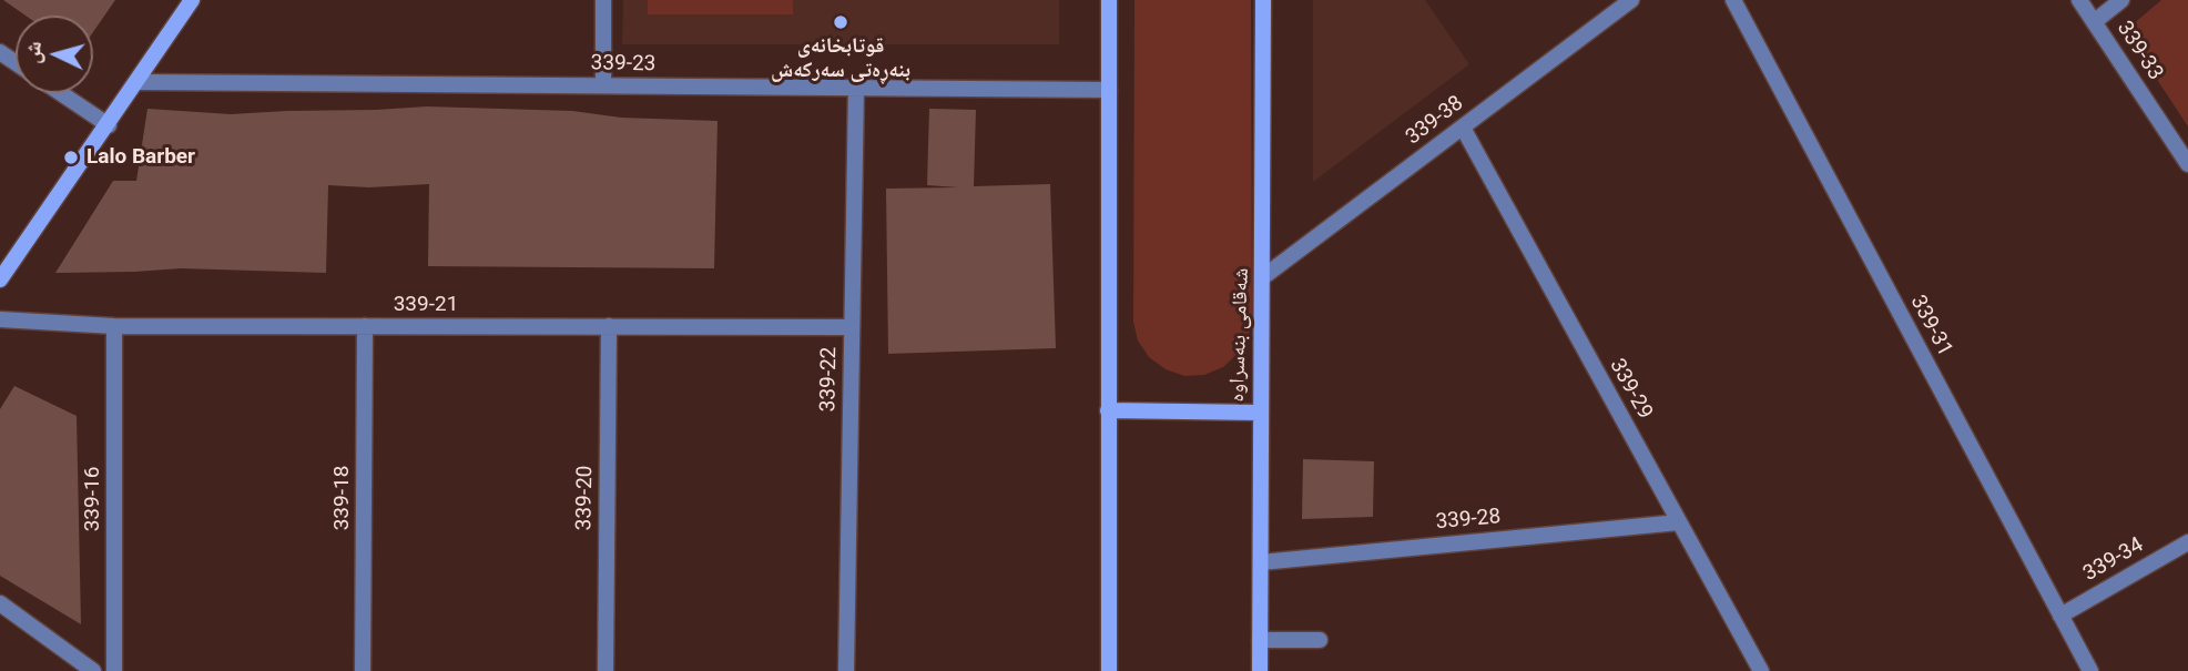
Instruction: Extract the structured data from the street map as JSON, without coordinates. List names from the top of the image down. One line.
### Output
{"streets":{"main road":["شەقامی بنەسراوە"],"street":["339-33","339-23","339-38","339-21","339-31","339-22","339-29","339-18","339-20","339-16","339-28","339-34"]},"crossings":[["339-23","339-22"],["339-38","شەقامی بنەسراوە"],["339-38","339-29"],["339-21","339-22"],["339-21","339-18"],["339-21","339-20"],["339-21","339-16"],["339-31","339-34"],["شەقامی بنەسراوە","339-28"],["339-29","339-28"]],"places":["قوتابخانەی بنەڕەتی سەرکەش","Lalo Barber"],"north":"left"}
